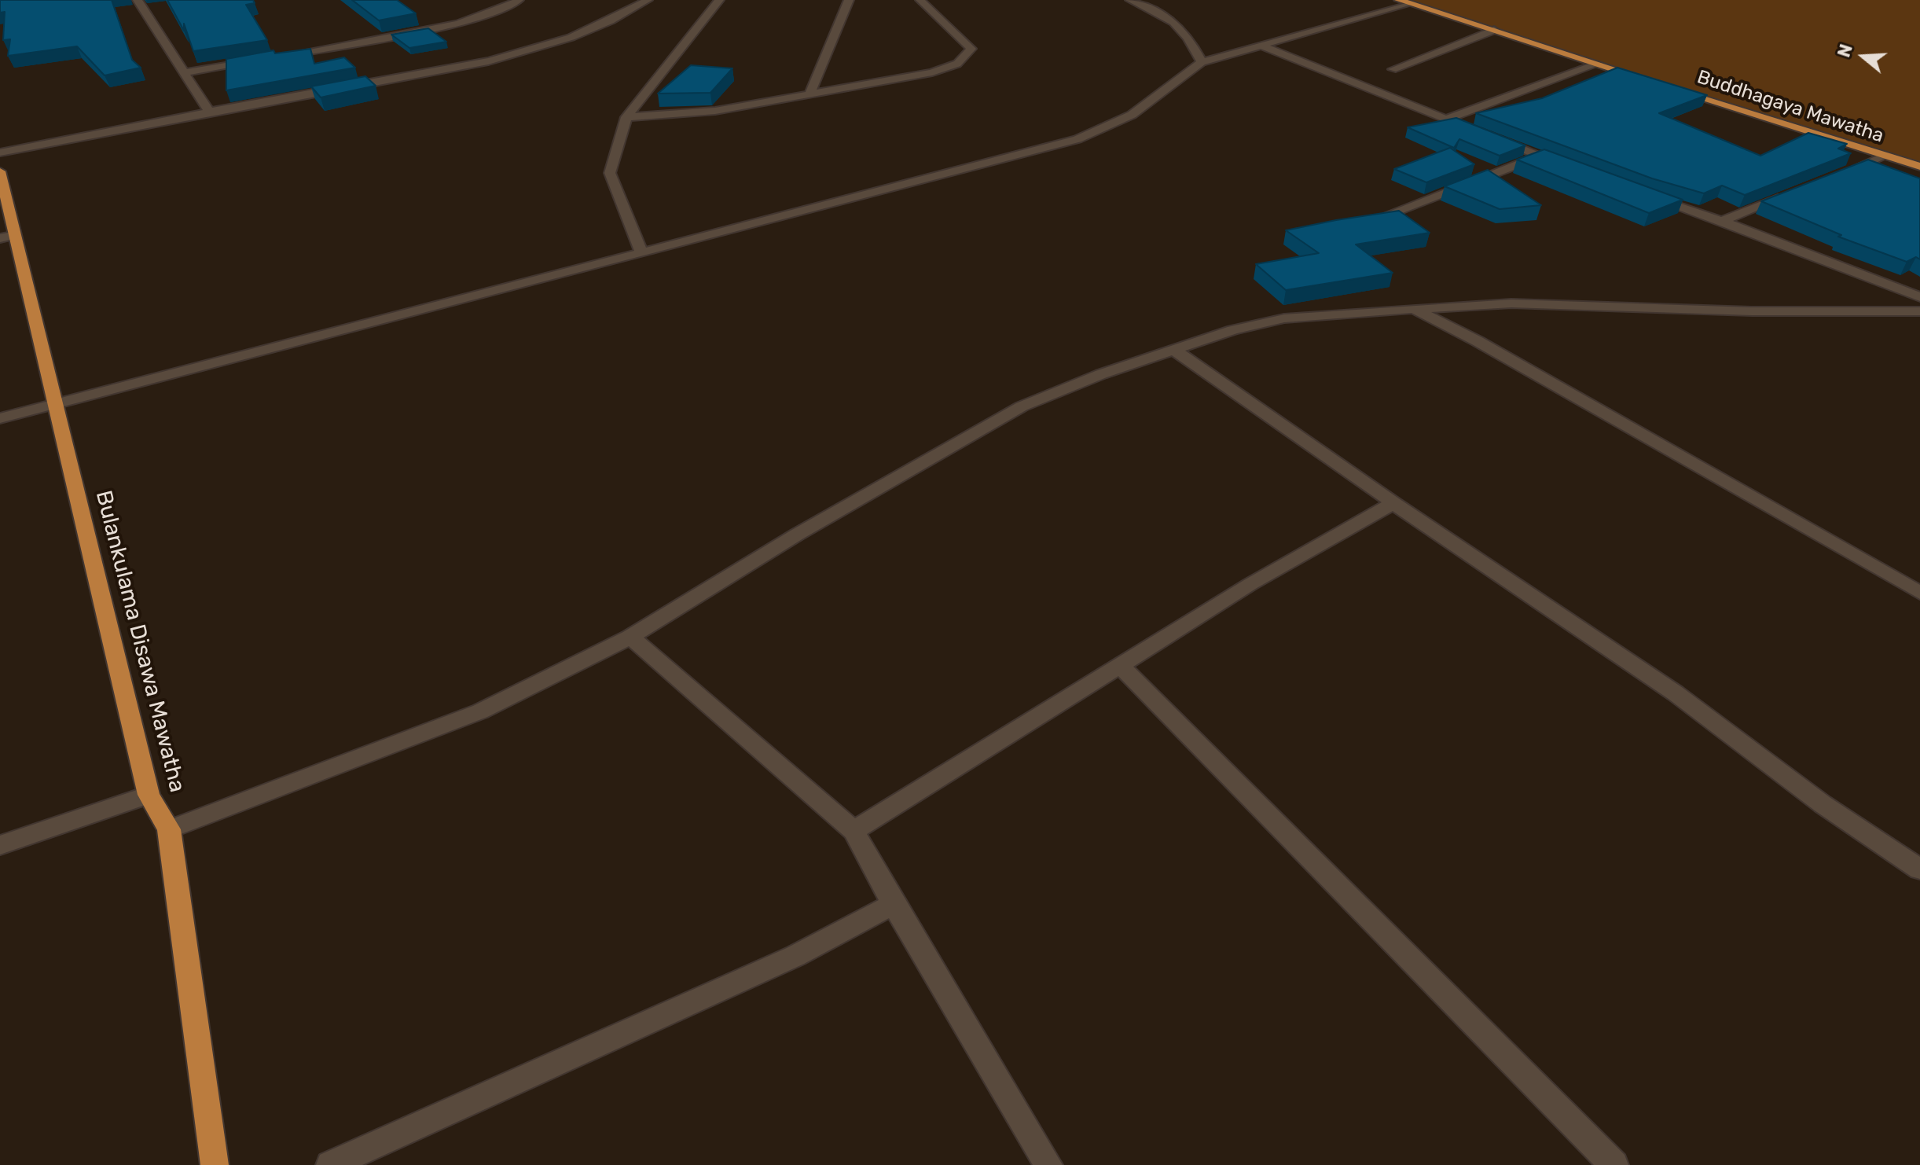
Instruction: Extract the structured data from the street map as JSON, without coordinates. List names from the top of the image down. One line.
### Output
{"streets":{"main road":["Buddhagaya Mawatha","Bulankulama Disawa Mawatha"]},"north":"left"}
